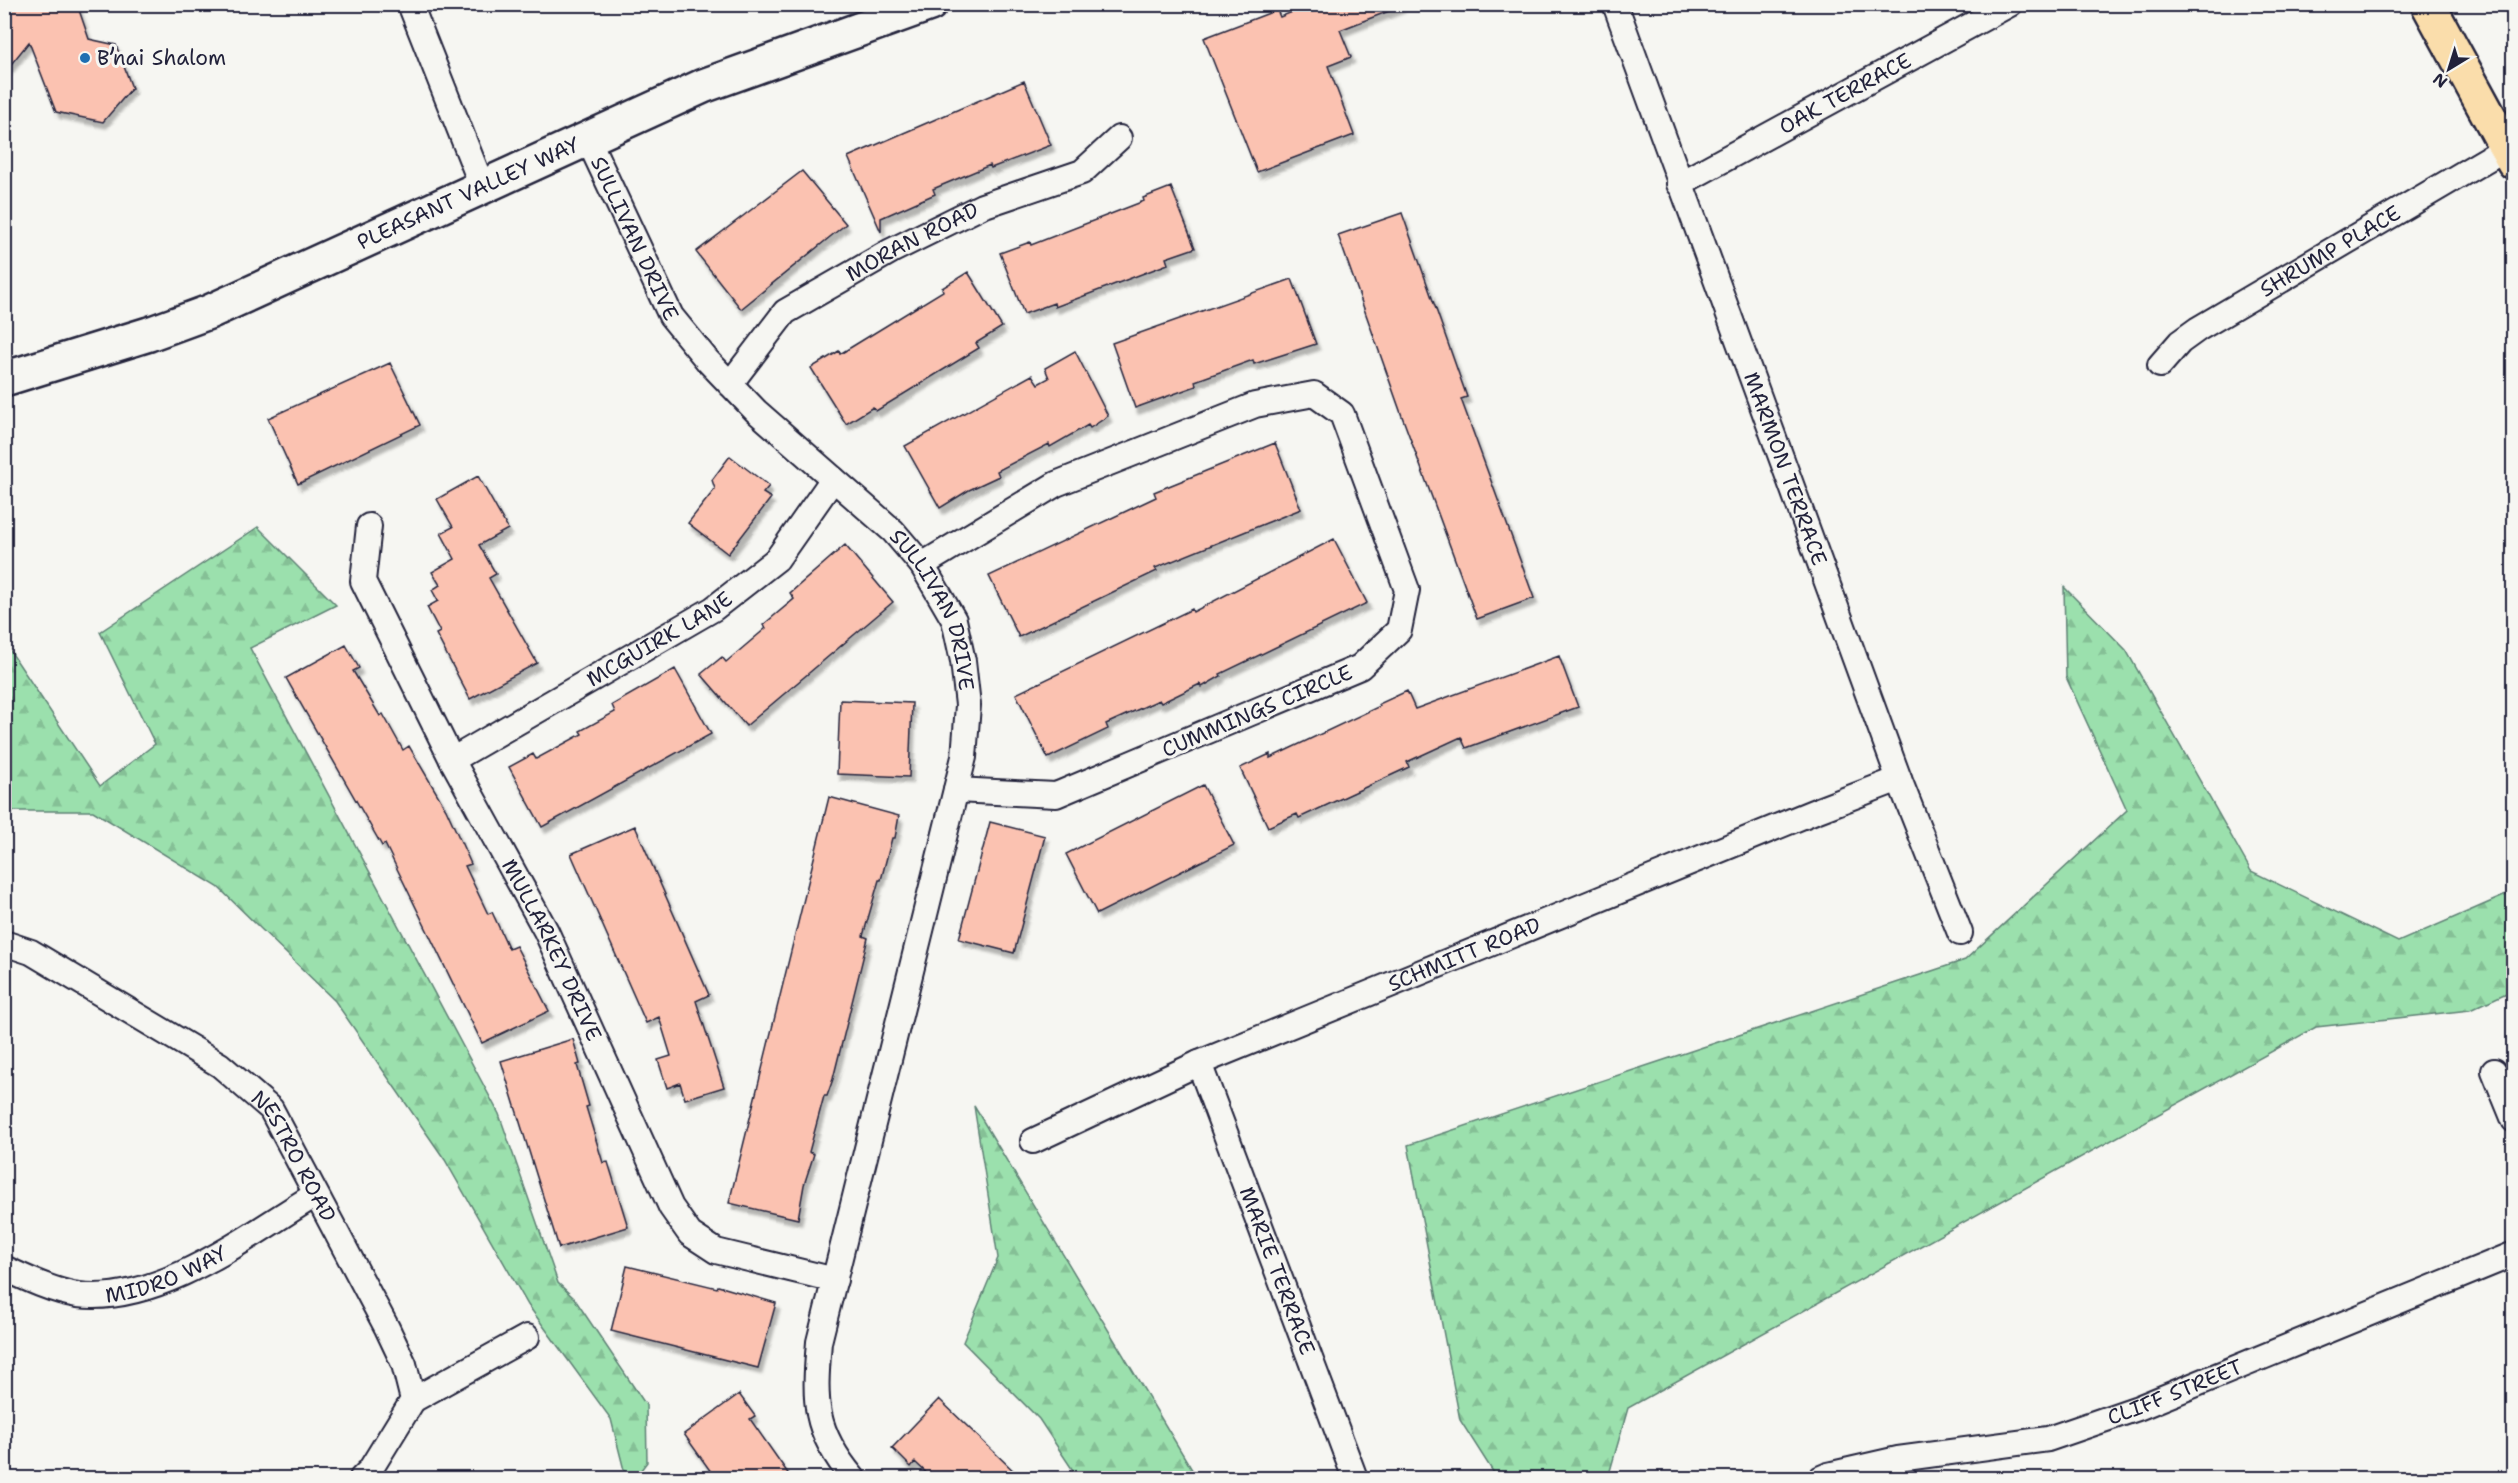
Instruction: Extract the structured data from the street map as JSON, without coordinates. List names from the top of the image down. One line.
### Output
{"streets":{"main road":["PLEASANT VALLEY WAY"],"street":["OAK TERRACE","SULLIVAN DRIVE","MORAN ROAD","SHRUMP PLACE","MARMON TERRACE","MCGUIRK LANE","CUMMINGS CIRCLE","MULLARKEY DRIVE","SCHMITT ROAD","NESTRO ROAD","MIDRO WAY","MARIE TERRACE","CLIFF STREET"]},"crossings":[["OAK TERRACE","MARMON TERRACE"],["PLEASANT VALLEY WAY","SULLIVAN DRIVE"],["SULLIVAN DRIVE","MORAN ROAD"],["SULLIVAN DRIVE","MCGUIRK LANE"],["SULLIVAN DRIVE","CUMMINGS CIRCLE"],["SULLIVAN DRIVE","MULLARKEY DRIVE"],["MARMON TERRACE","SCHMITT ROAD"],["MCGUIRK LANE","MULLARKEY DRIVE"],["SCHMITT ROAD","MARIE TERRACE"],["NESTRO ROAD","MIDRO WAY"]],"places":["B’nai Shalom"],"north":"bottom left"}
